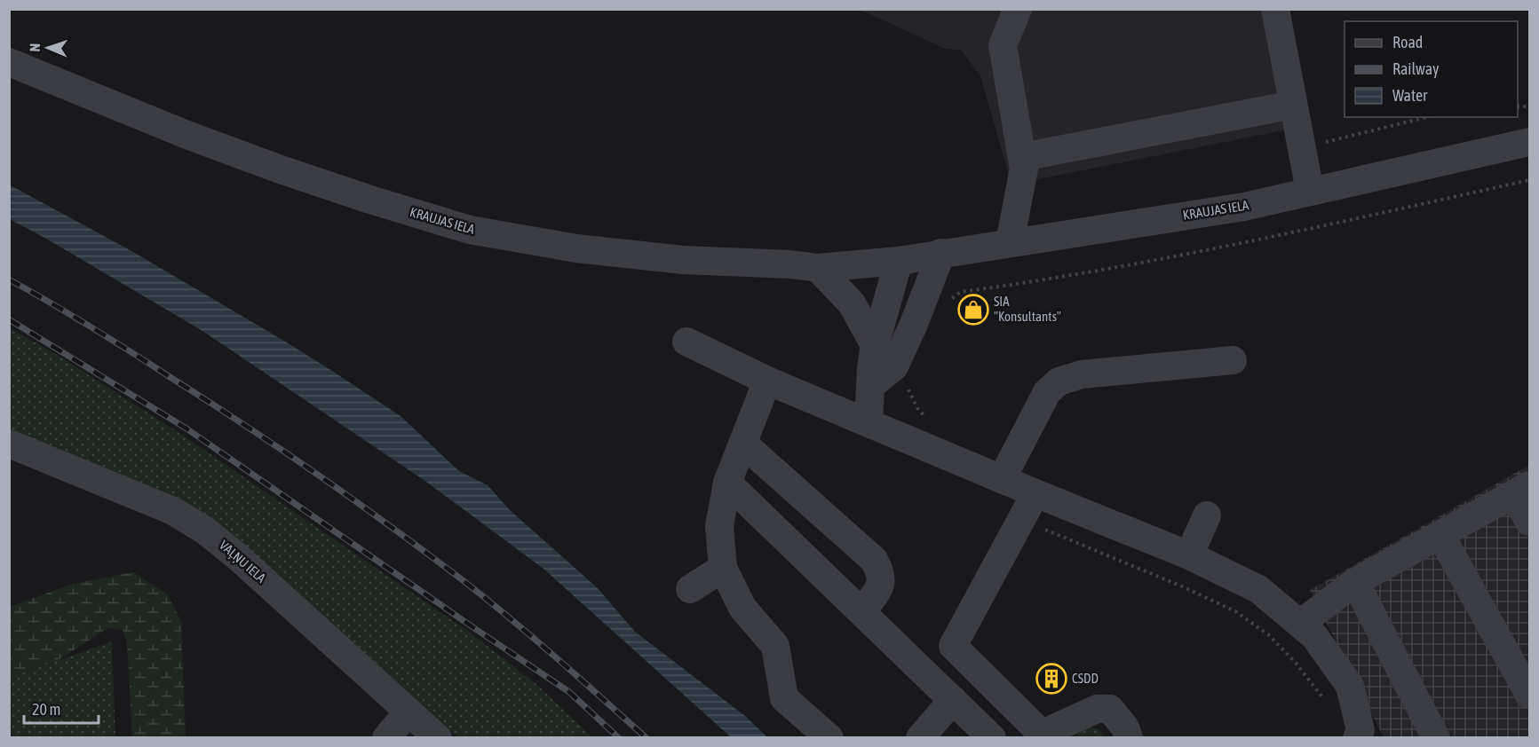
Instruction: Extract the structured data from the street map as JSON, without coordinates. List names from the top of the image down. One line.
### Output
{"streets":{"street":["KRAUJAS IELA","VAĻŅU IELA"]},"places":{"shop":["SIA \"Konsultants\""],"building":["CSDD"]},"legend":["Road","Railway","Water"],"scale_bar":"20 m","north":"left"}
